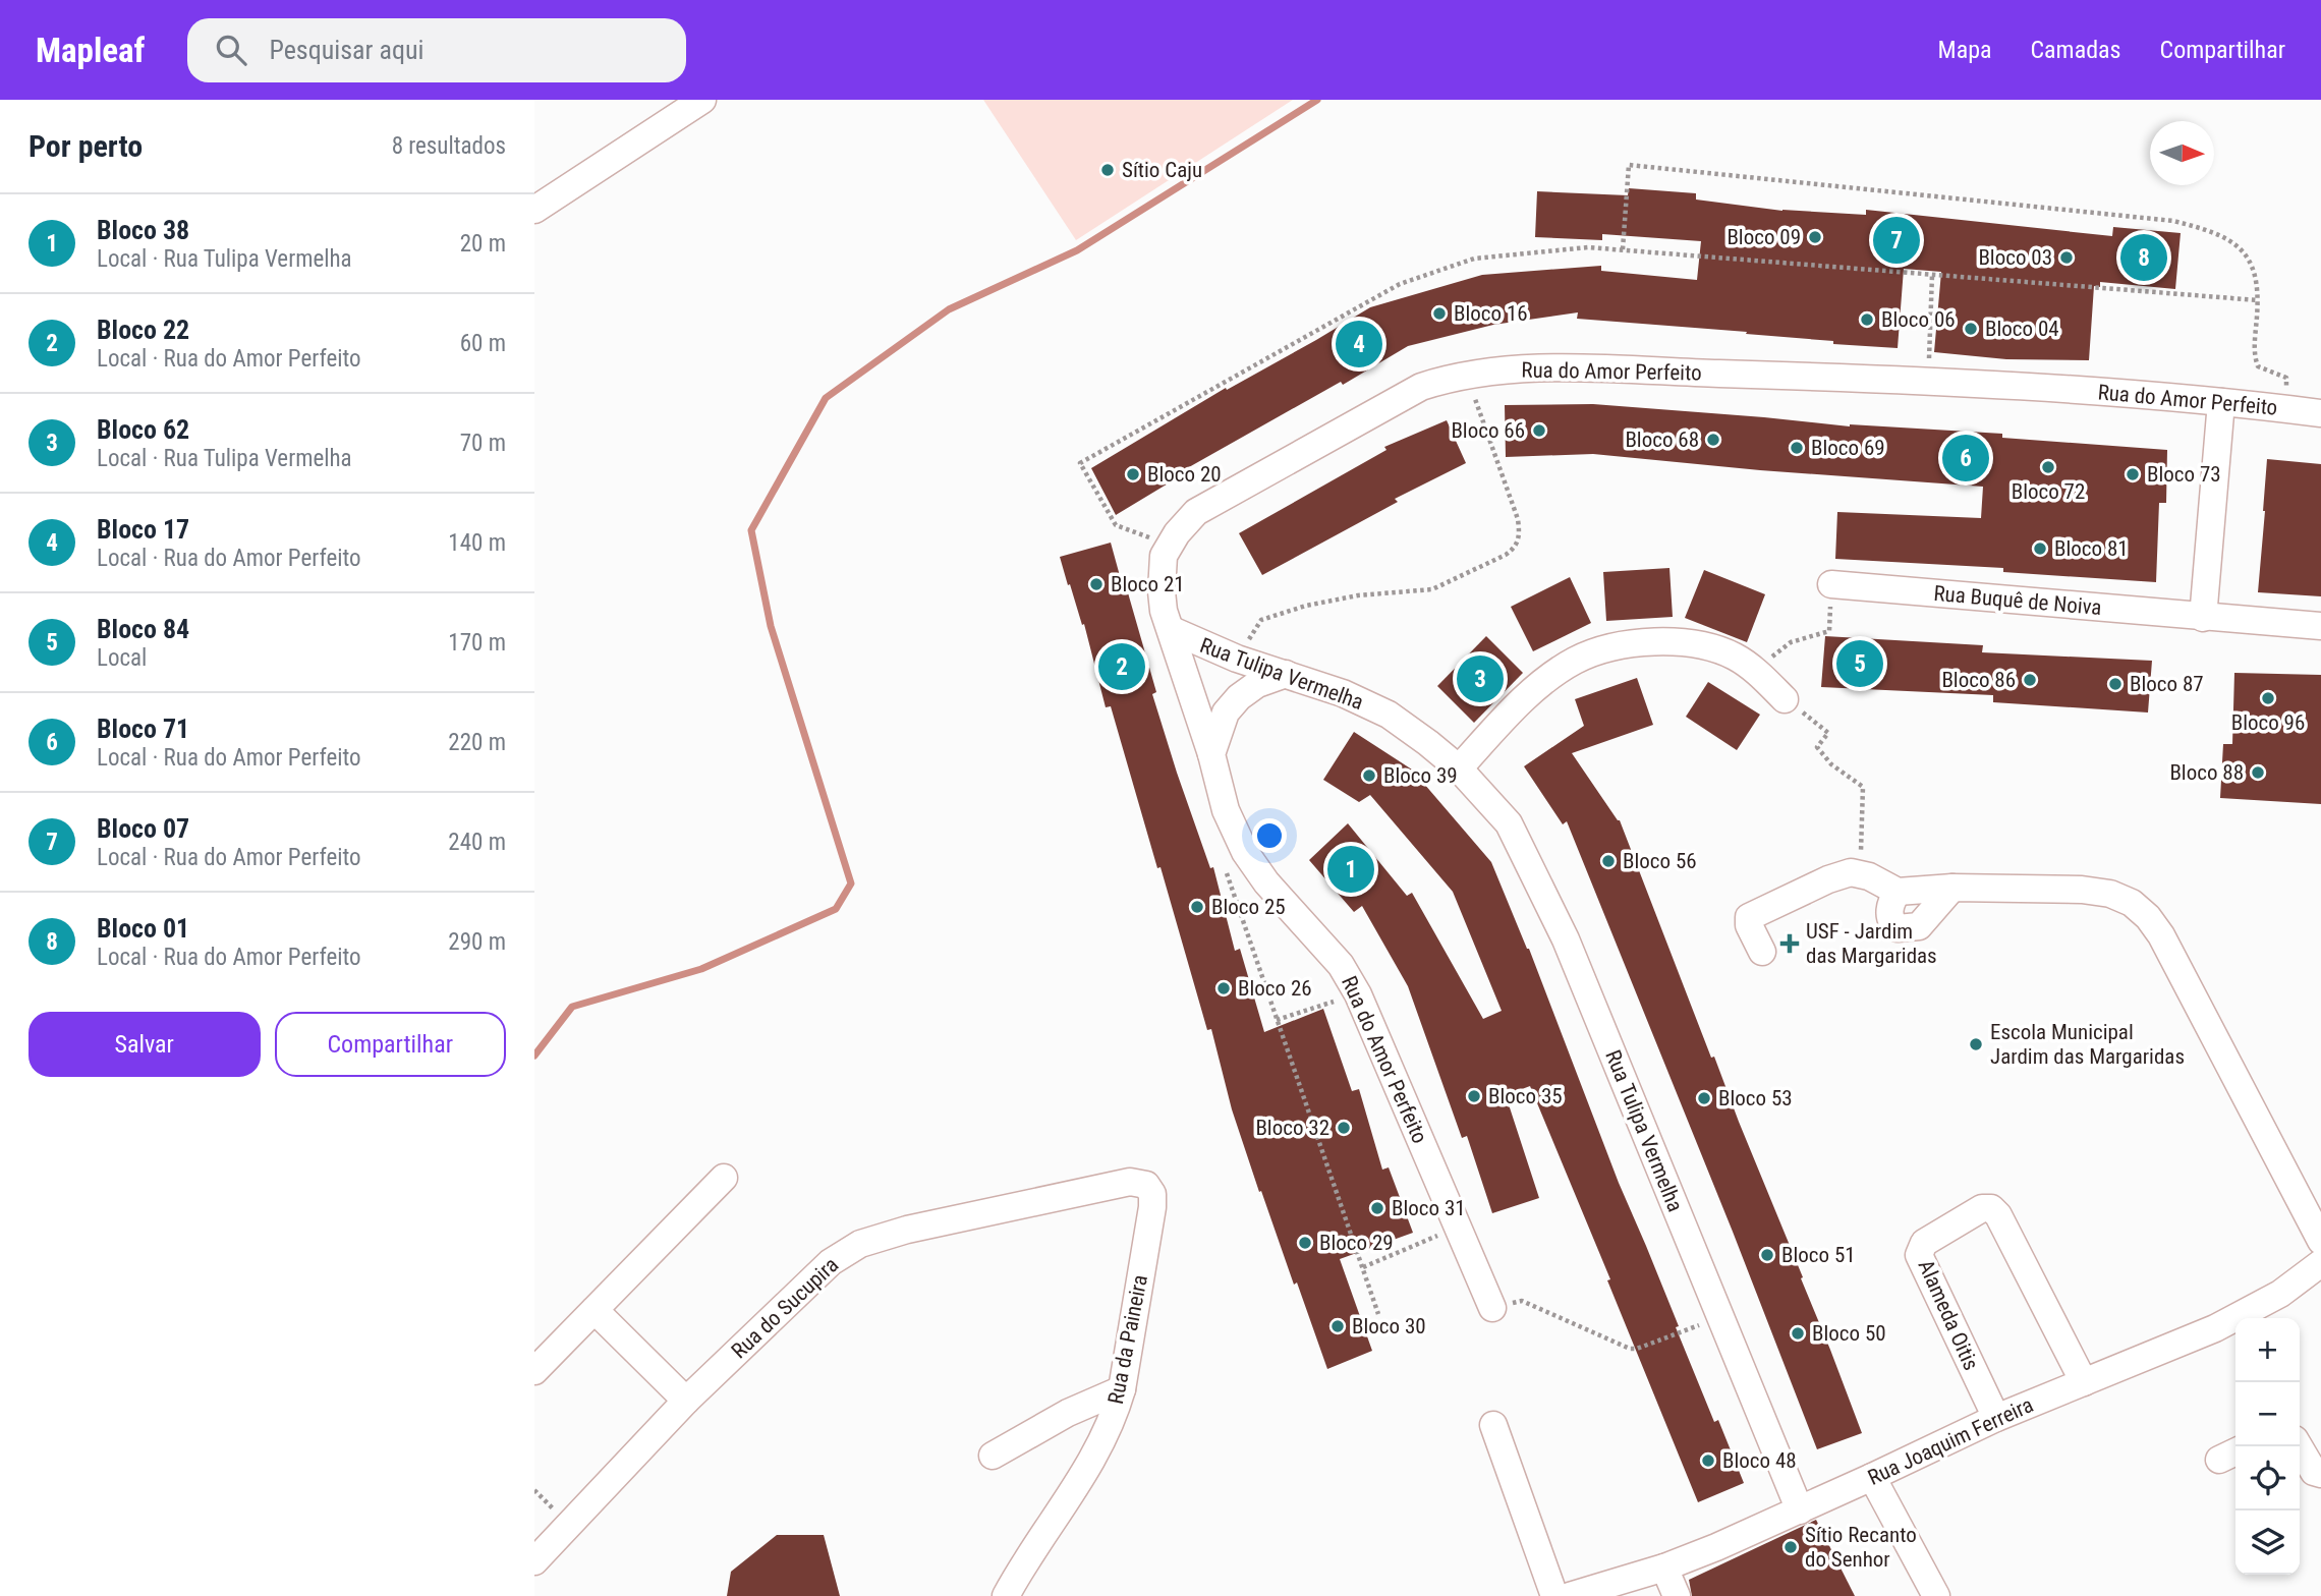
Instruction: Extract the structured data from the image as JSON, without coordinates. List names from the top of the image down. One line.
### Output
{"streets":{"street":["Rua do Amor Perfeito","Rua Buquê de Noiva","Rua Tulipa Vermelha","Rua do Sucupira","Alameda Oitis","Rua da Paineira","Rua Joaquim Ferreira"]},"crossings":[["Rua do Amor Perfeito","Rua Tulipa Vermelha"],["Rua Tulipa Vermelha","Rua Joaquim Ferreira"],["Rua do Sucupira","Rua da Paineira"],["Alameda Oitis","Rua Joaquim Ferreira"]],"places":{"other":["Sítio Caju","Bloco 09","Bloco 03","Bloco 16","Bloco 06","Bloco 04","Bloco 66","Bloco 68","Bloco 69","Bloco 72","Bloco 20","Bloco 73","Bloco 81","Bloco 21","Bloco 86","Bloco 87","Bloco 96","Bloco 88","Bloco 39","Bloco 56","Bloco 25","Bloco 26","Escola Municipal Jardim das Margaridas","Bloco 35","Bloco 53","Bloco 32","Bloco 31","Bloco 29","Bloco 51","Bloco 30","Bloco 50","Bloco 48","Sítio Recanto do Senhor"],"health":["USF - Jardim das Margaridas"]},"north":"right","page":{"header":"Mapleaf","search":"Pesquisar aqui","nav":["Mapa","Camadas","Compartilhar"],"heading":["Por perto","8 resultados"],"list":[{"mark":"1","name":"Bloco 38","note":"Local · Rua Tulipa Vermelha","value":"20 m"},{"mark":"2","name":"Bloco 22","note":"Local · Rua do Amor Perfeito","value":"60 m"},{"mark":"3","name":"Bloco 62","note":"Local · Rua Tulipa Vermelha","value":"70 m"},{"mark":"4","name":"Bloco 17","note":"Local · Rua do Amor Perfeito","value":"140 m"},{"mark":"5","name":"Bloco 84","note":"Local","value":"170 m"},{"mark":"6","name":"Bloco 71","note":"Local · Rua do Amor Perfeito","value":"220 m"},{"mark":"7","name":"Bloco 07","note":"Local · Rua do Amor Perfeito","value":"240 m"},{"mark":"8","name":"Bloco 01","note":"Local · Rua do Amor Perfeito","value":"290 m"}],"pins":["7","8","4","6","5","2","3","1"],"buttons":["Salvar","Compartilhar"],"map_buttons":["+","−"]}}
